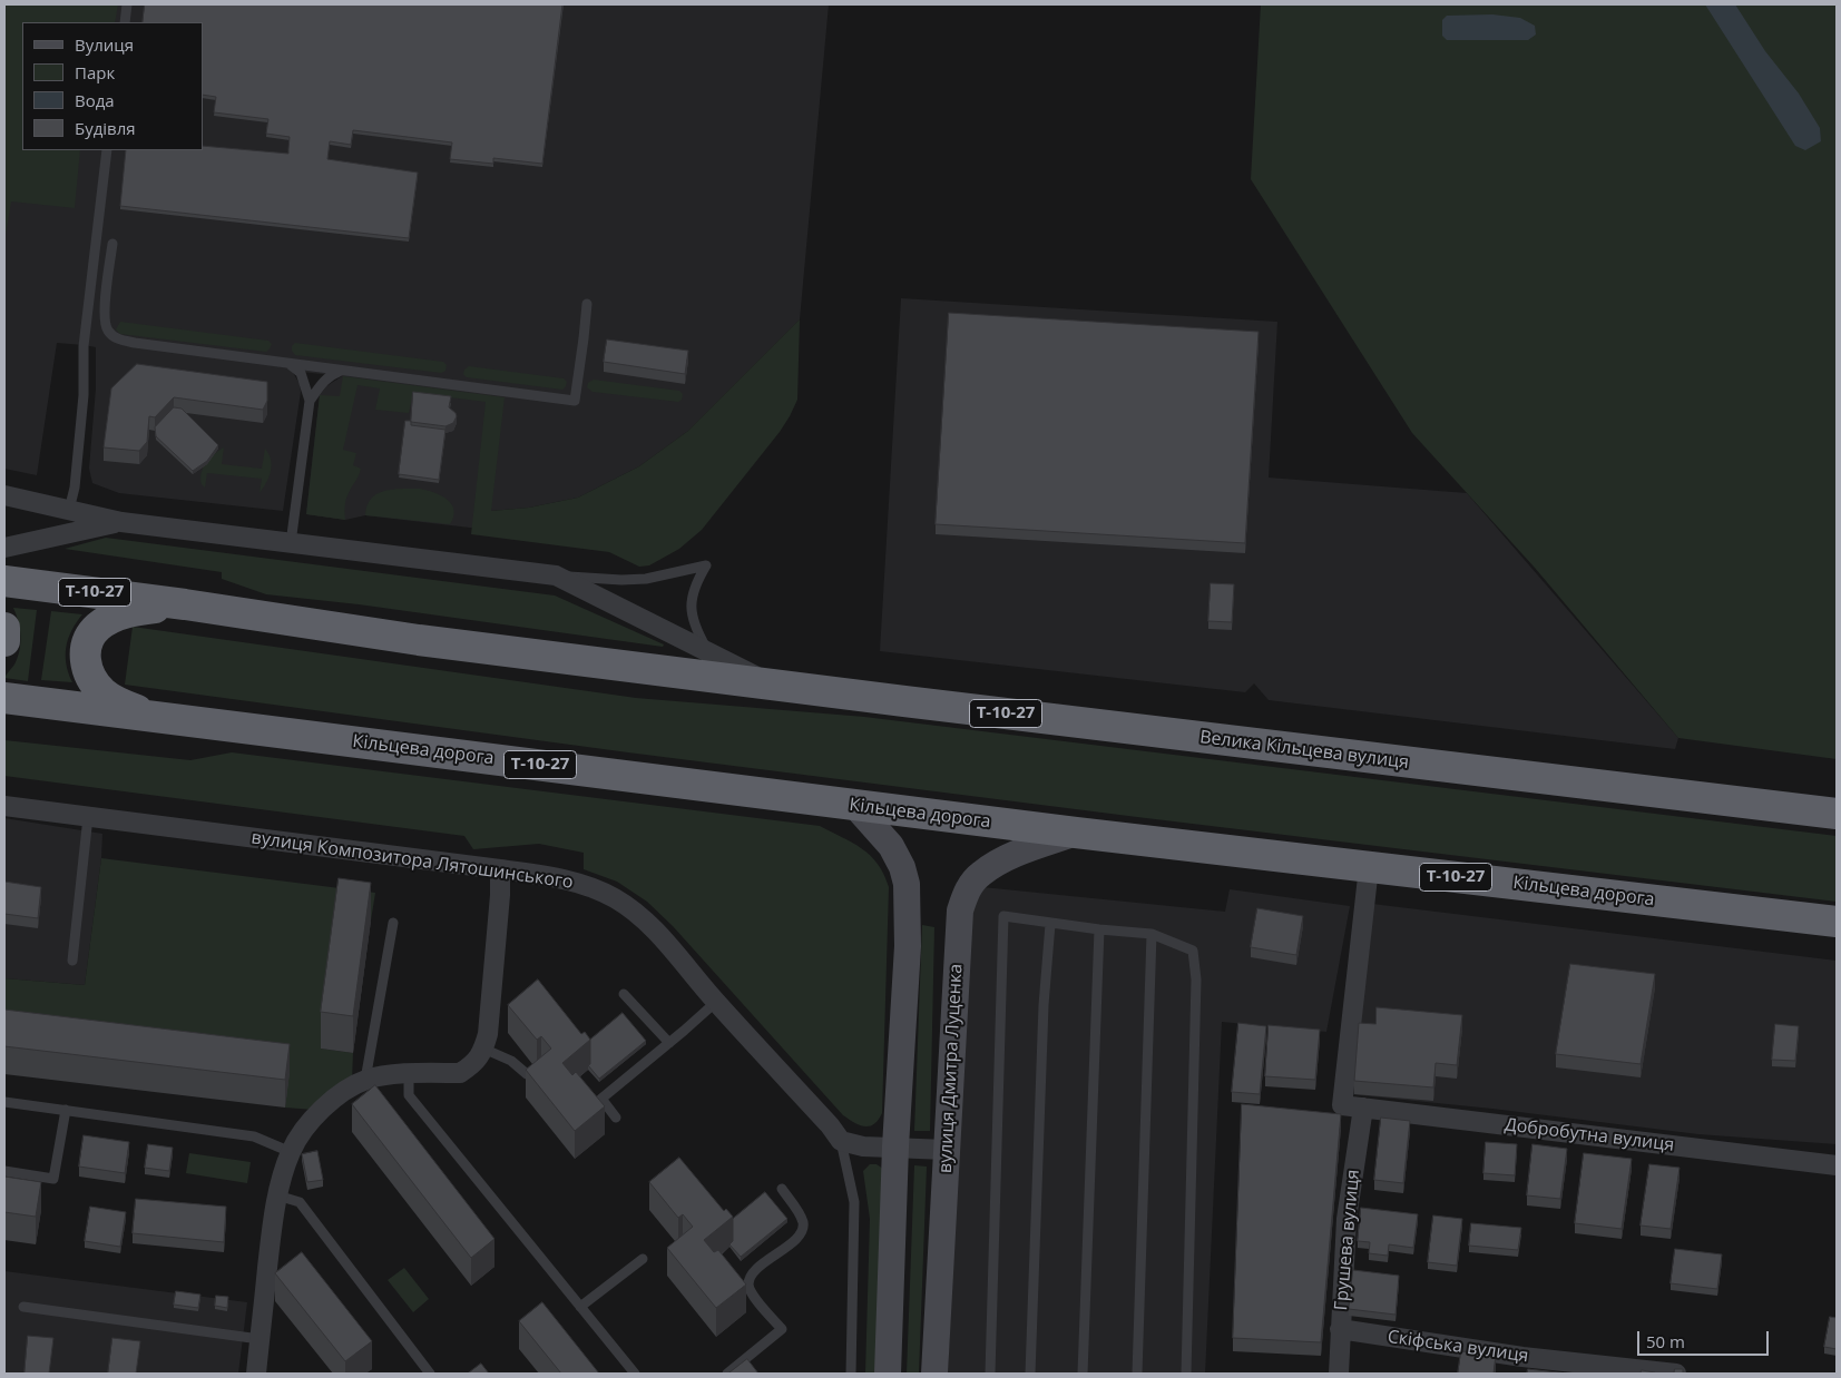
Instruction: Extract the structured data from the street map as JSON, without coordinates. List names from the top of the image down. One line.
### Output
{"streets":{"highway":["Т-10-27","Кільцева дорога","Велика Кільцева вулиця"],"main road":["вулиця Дмитра Луценка"],"street":["вулиця Композитора Лятошинського","Добробутна вулиця","Грушева вулиця","Скіфська вулиця"]},"crossings":[["Т-10-27","Велика Кільцева вулиця"],["Кільцева дорога","вулиця Дмитра Луценка"],["Кільцева дорога","Добробутна вулиця"],["Добробутна вулиця","Грушева вулиця"],["Грушева вулиця","Скіфська вулиця"]],"legend":["Вулиця","Парк","Вода","Будівля"],"scale_bar":"50 m"}
